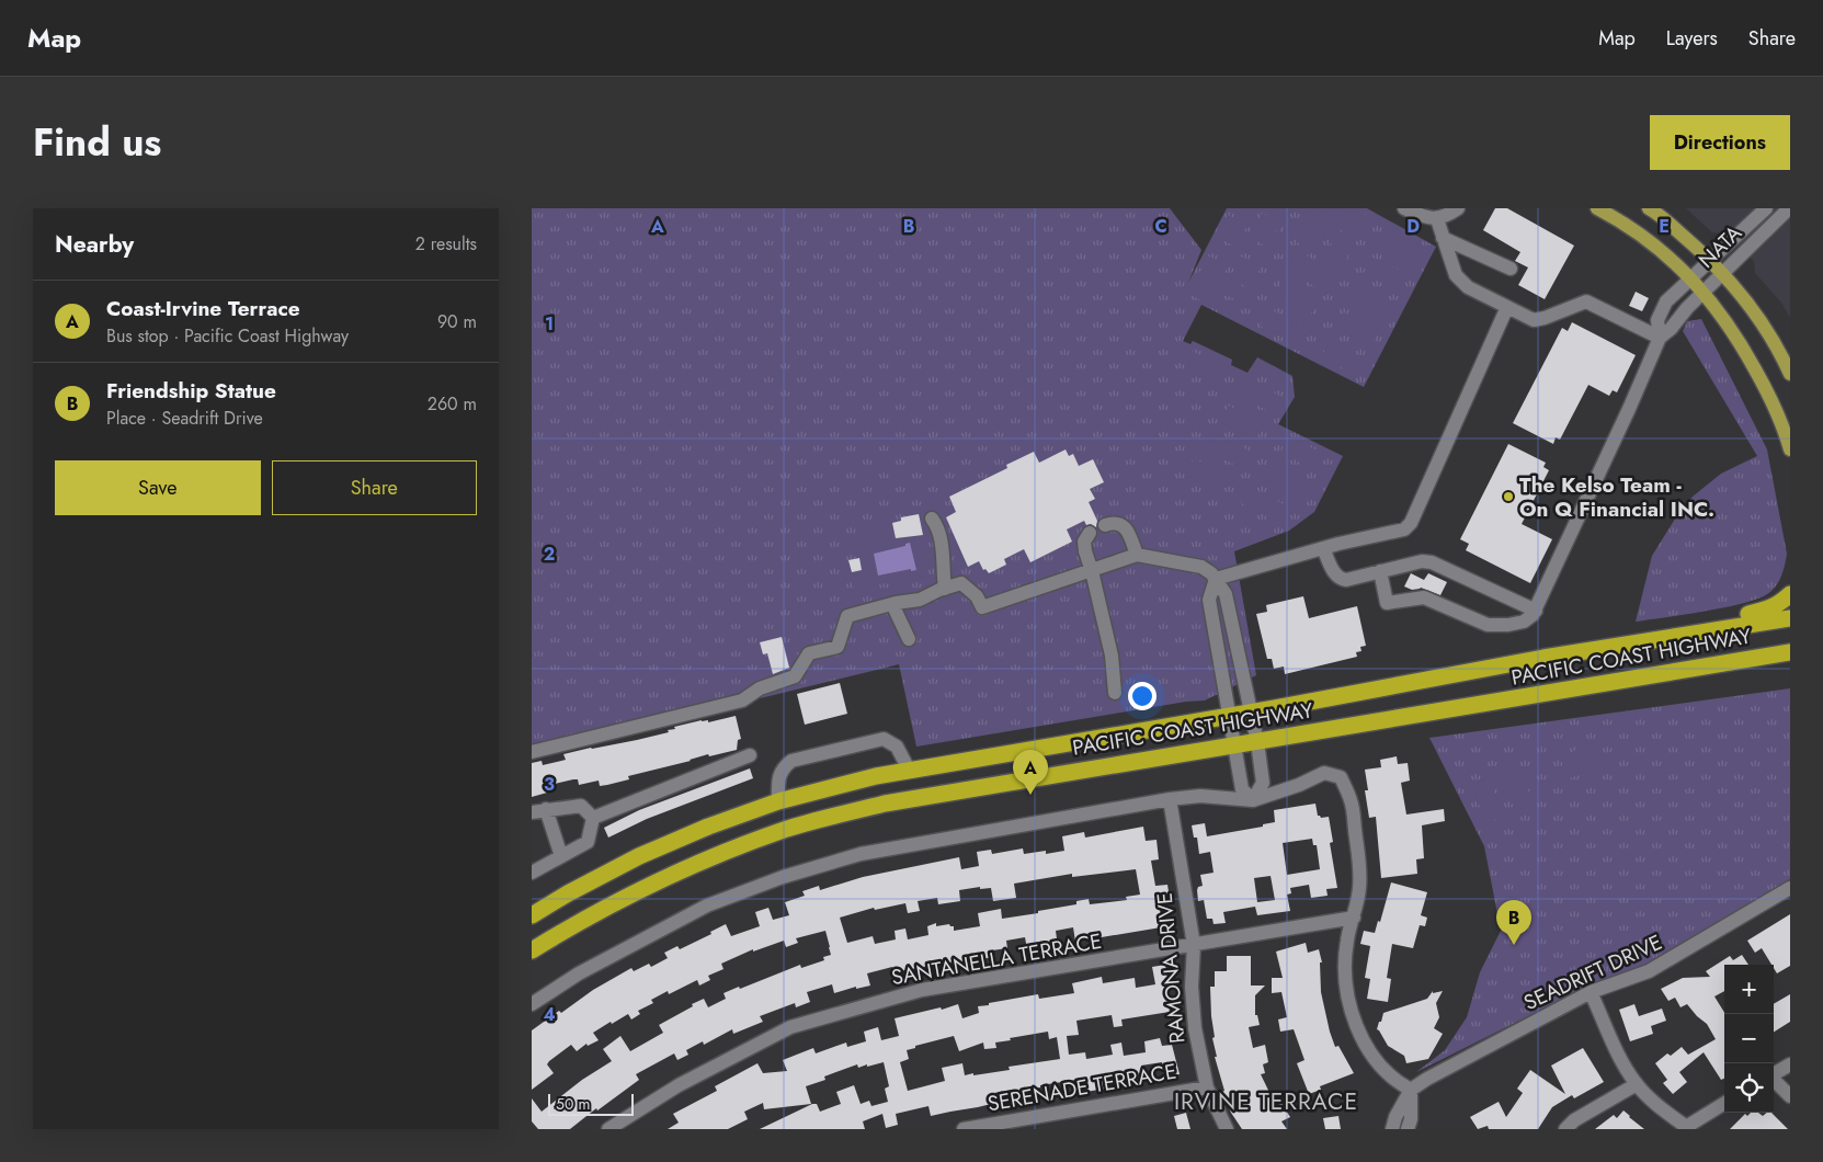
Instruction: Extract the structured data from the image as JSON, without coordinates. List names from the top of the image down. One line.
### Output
{"streets":{"highway":["PACIFIC COAST HIGHWAY"],"street":["NATA","SANTANELLA TERRACE","RAMONA DRIVE","SEADRIFT DRIVE","SERENADE TERRACE"]},"crossings":[["SANTANELLA TERRACE","RAMONA DRIVE"],["RAMONA DRIVE","SERENADE TERRACE"]],"districts":["IRVINE TERRACE"],"places":["The Kelso Team - On Q Financial INC."],"scale_bar":"50 m","page":{"header":"Map","nav":["Map","Layers","Share"],"title":"Find us","buttons":["Directions",["Save","Share"]],"heading":["Nearby","2 results"],"list":[{"mark":"A","name":"Coast-Irvine Terrace","note":"Bus stop · Pacific Coast Highway","value":"90 m"},{"mark":"B","name":"Friendship Statue","note":"Place · Seadrift Drive","value":"260 m"}],"pins":["A","B"],"map_buttons":["+","−"],"scale":"50 m"},"grid":{"columns":["A","B","C","D","E"],"rows":["1","2","3","4"]}}
